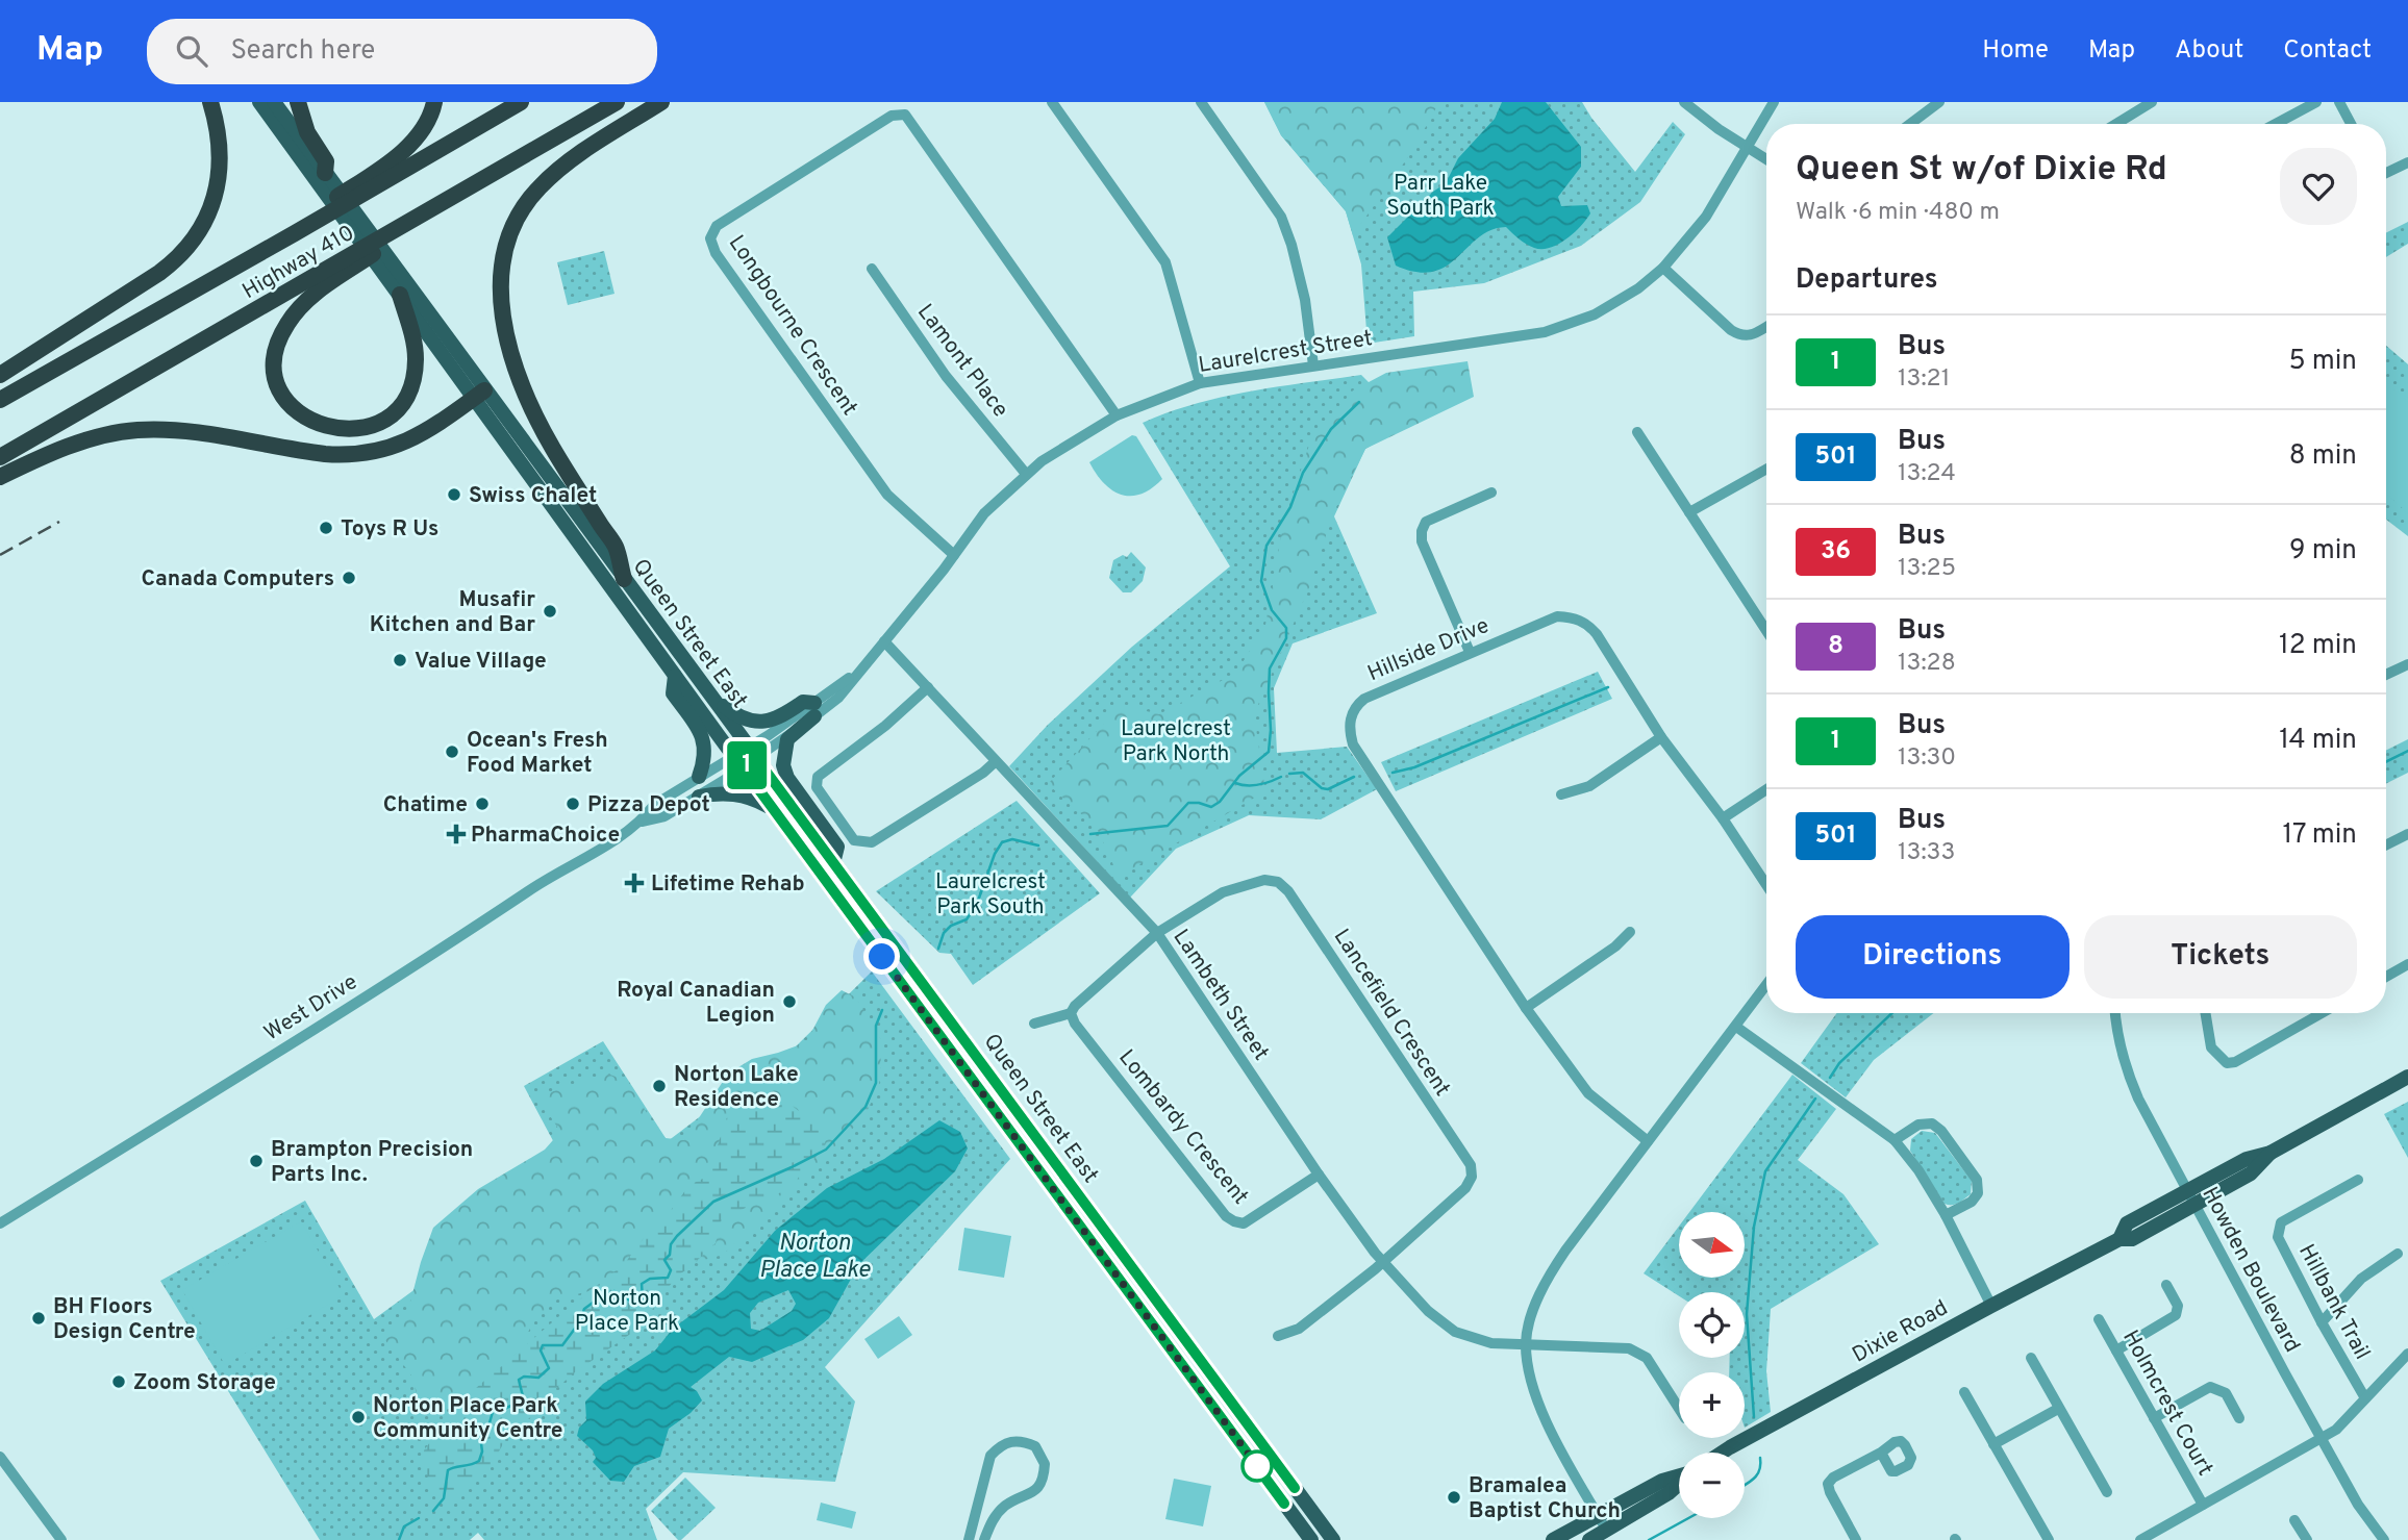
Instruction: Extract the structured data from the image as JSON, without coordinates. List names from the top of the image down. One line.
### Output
{"streets":{"highway":["Highway 410"],"main road":["Queen Street East","Dixie Road"],"street":["Longbourne Crescent","Laurelcrest Street","Lamont Place","Hillside Drive","Lambeth Street","West Drive","Lancefield Crescent","Lombardy Crescent","Howden Boulevard","Hillbank Trail","Holmcrest Court"]},"crossings":[["Longbourne Crescent","Laurelcrest Street"],["Laurelcrest Street","Lamont Place"],["Laurelcrest Street","Queen Street East"],["Laurelcrest Street","Lambeth Street"],["Laurelcrest Street","West Drive"],["Queen Street East","West Drive"],["Lambeth Street","Lancefield Crescent"],["Lambeth Street","Lombardy Crescent"],["Howden Boulevard","Dixie Road"]],"water":["Norton Place Lake"],"parks":["Parr Lake South Park","Laurelcrest Park North","Laurelcrest Park South","Norton Place Park"],"places":{"other":["Swiss Chalet","Toys R Us","Canada Computers","Musafir Kitchen and Bar","Value Village","Ocean's Fresh Food Market","Chatime","Pizza Depot","Royal Canadian Legion","Norton Lake Residence","Brampton Precision Parts Inc.","BH Floors Design Centre","Zoom Storage","Norton Place Park Community Centre","Bramalea Baptist Church"],"health":["PharmaChoice","Lifetime Rehab"]},"lines":["bus line 1"],"north":"right","page":{"header":"Map","search":"Search here","nav":["Home","Map","About","Contact"],"on_map":"1","heading":[["Queen St w/of Dixie Rd","Walk · 6 min · 480 m"],"Departures"],"list":[{"mark":"1","name":"Bus","note":"13:21","value":"5 min"},{"mark":"501","name":"Bus","note":"13:24","value":"8 min"},{"mark":"36","name":"Bus","note":"13:25","value":"9 min"},{"mark":"8","name":"Bus","note":"13:28","value":"12 min"},{"mark":"1","name":"Bus","note":"13:30","value":"14 min"},{"mark":"501","name":"Bus","note":"13:33","value":"17 min"}],"buttons":["Directions","Tickets"],"map_buttons":["+","−"]}}
